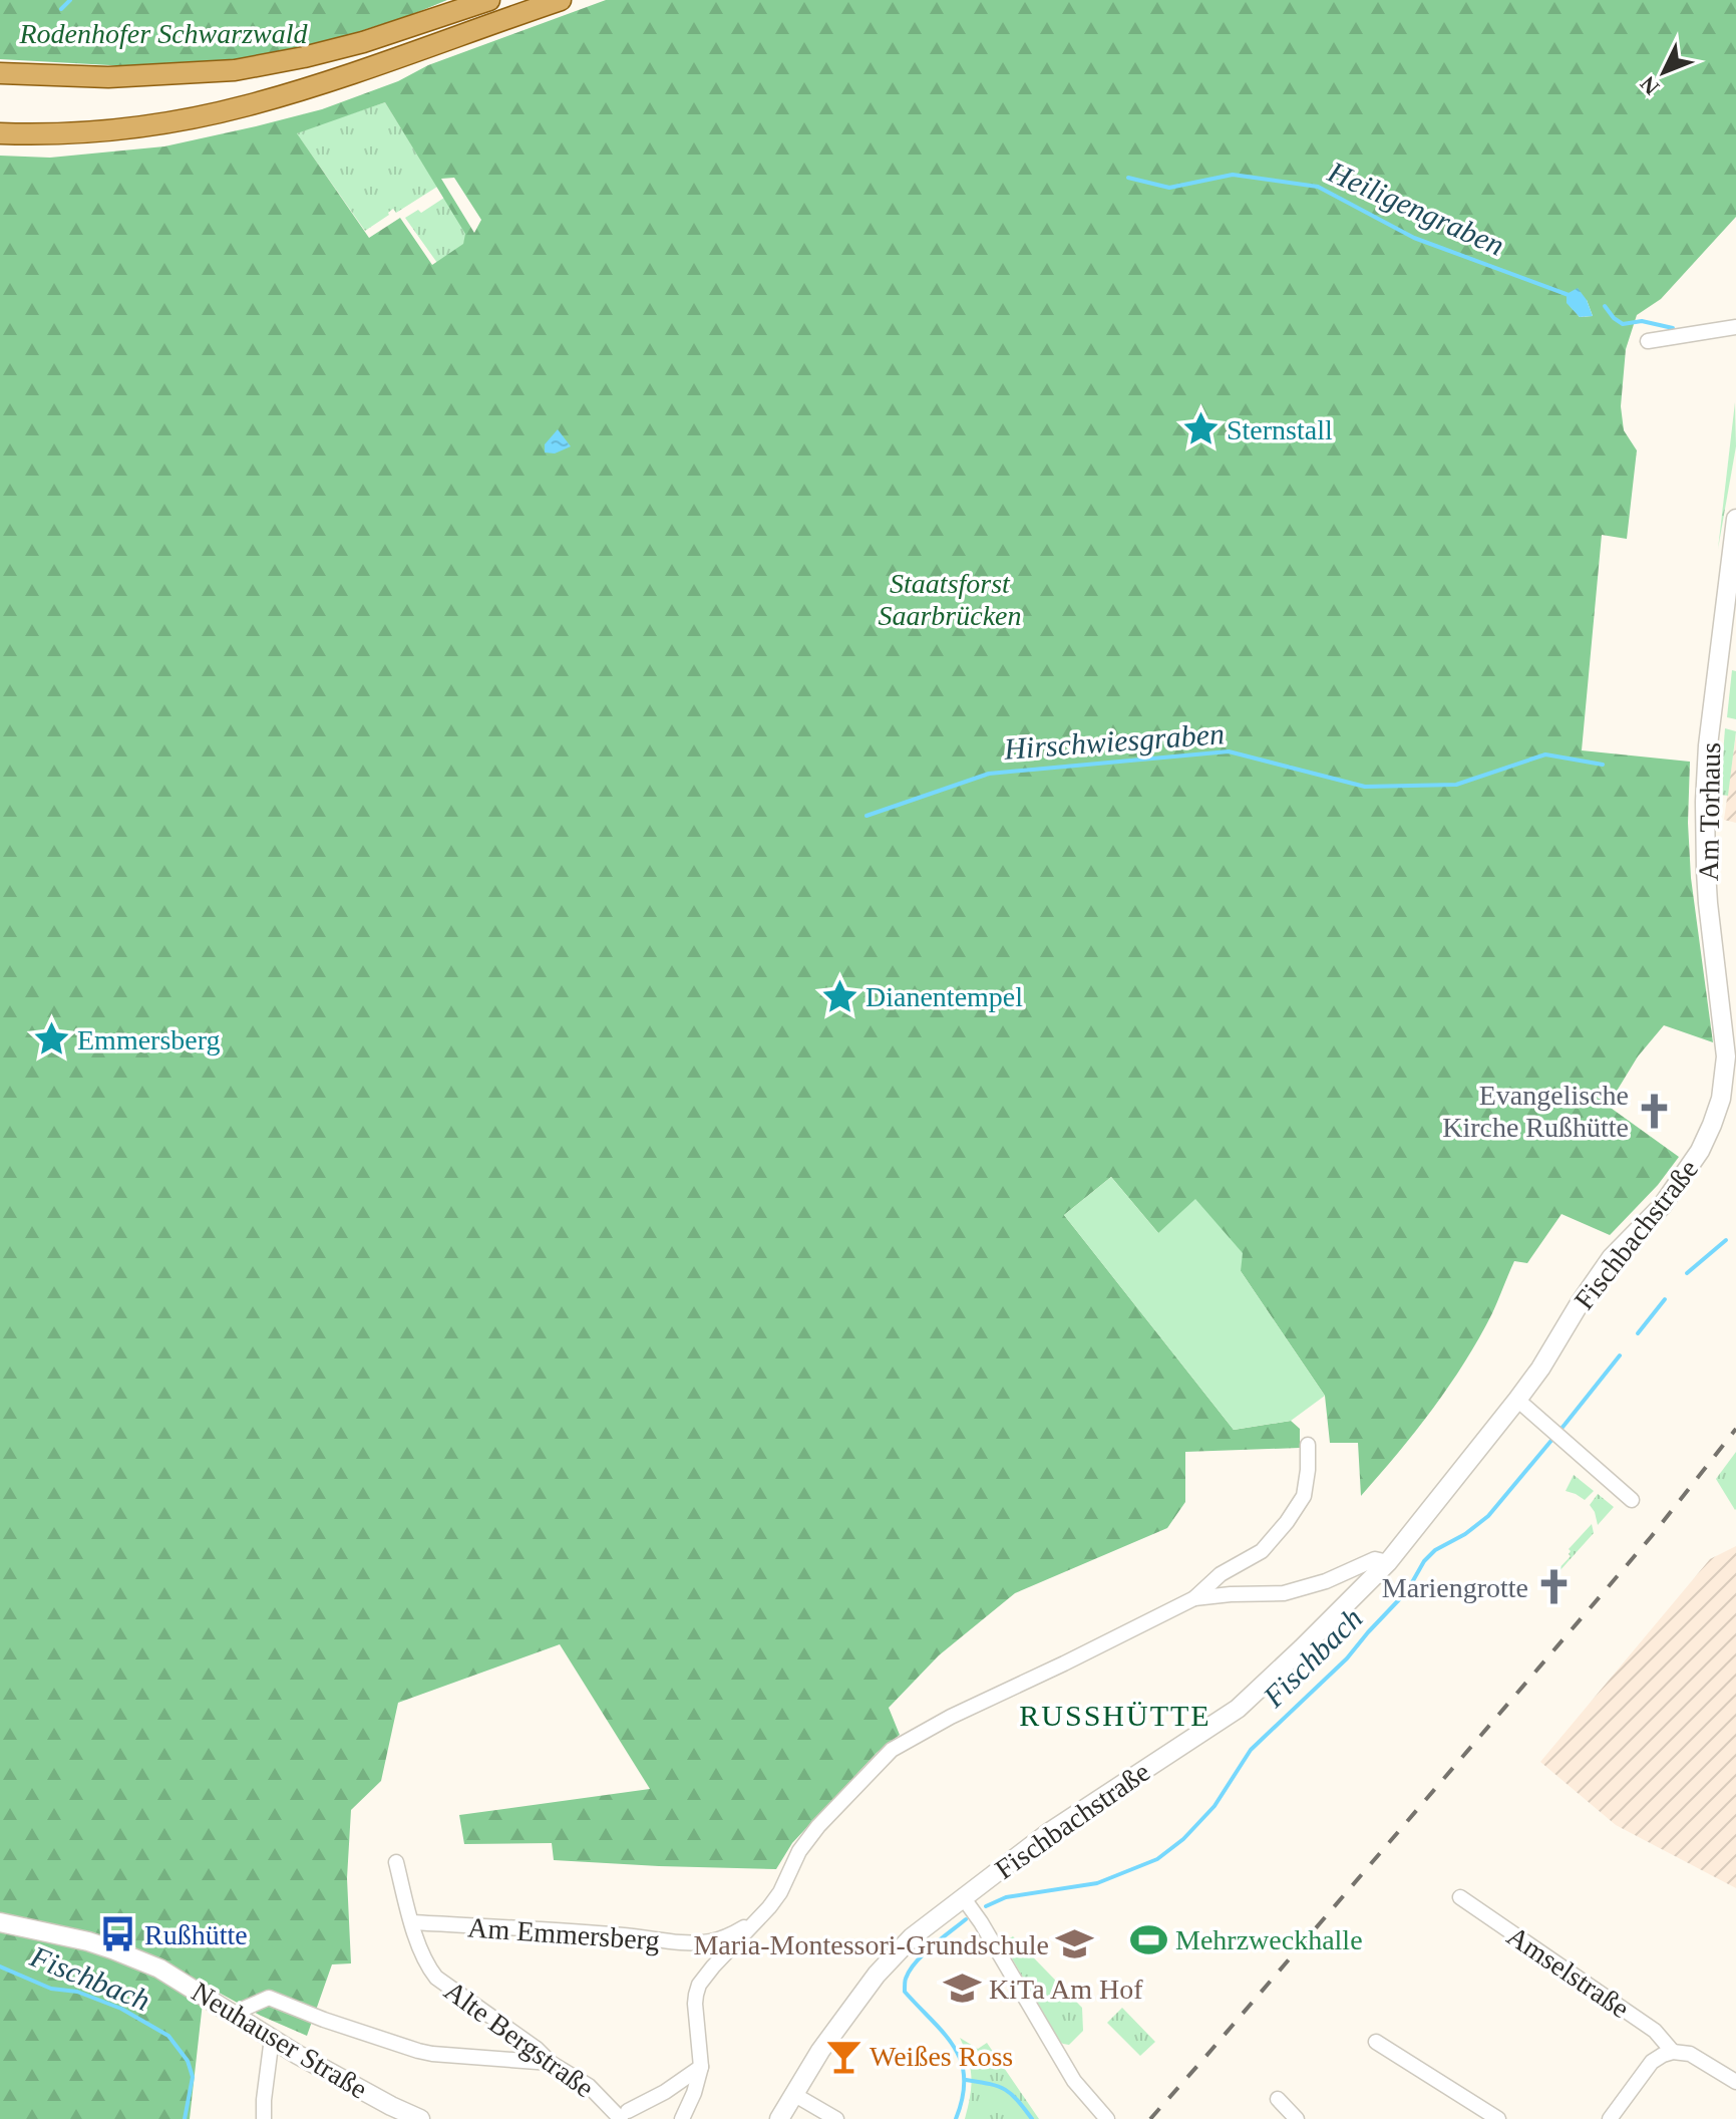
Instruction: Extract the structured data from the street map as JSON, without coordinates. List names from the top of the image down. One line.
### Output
{"streets":{"main road":["Am Torhaus","Fischbachstraße","Neuhauser Straße"],"street":["Am Emmersberg","Amselstraße","Alte Bergstraße"]},"crossings":[["Am Torhaus","Fischbachstraße"],["Fischbachstraße","Am Emmersberg"],["Am Emmersberg","Alte Bergstraße"]],"districts":["RUSSHÜTTE"],"water":["Heiligengraben","Hirschwiesgraben","Fischbach"],"parks":["Rodenhofer Schwarzwald","Staatsforst Saarbrücken"],"places":{"place":["Sternstall","Dianentempel","Emmersberg"],"church":["Evangelische Kirche Rußhütte","Mariengrotte"],"bus stop":["Rußhütte"],"sports":["Mehrzweckhalle"],"school or university":["Maria-Montessori-Grundschule","KiTa Am Hof"],"bar":["Weißes Ross"]},"north":"bottom left"}
